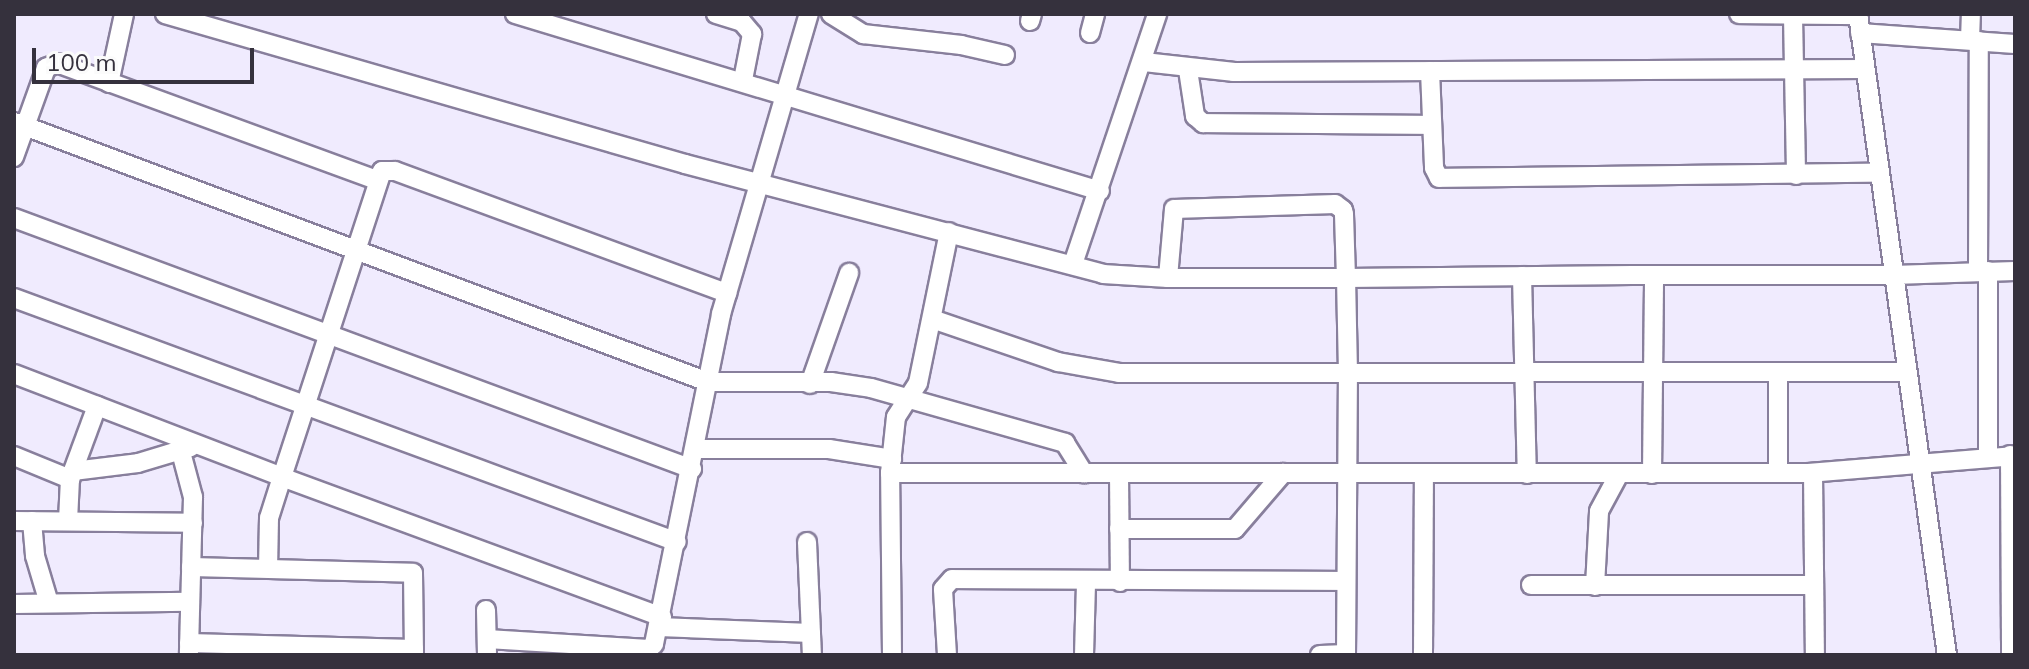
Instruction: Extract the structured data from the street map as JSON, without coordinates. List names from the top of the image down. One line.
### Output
{"scale_bar":"100 m"}
